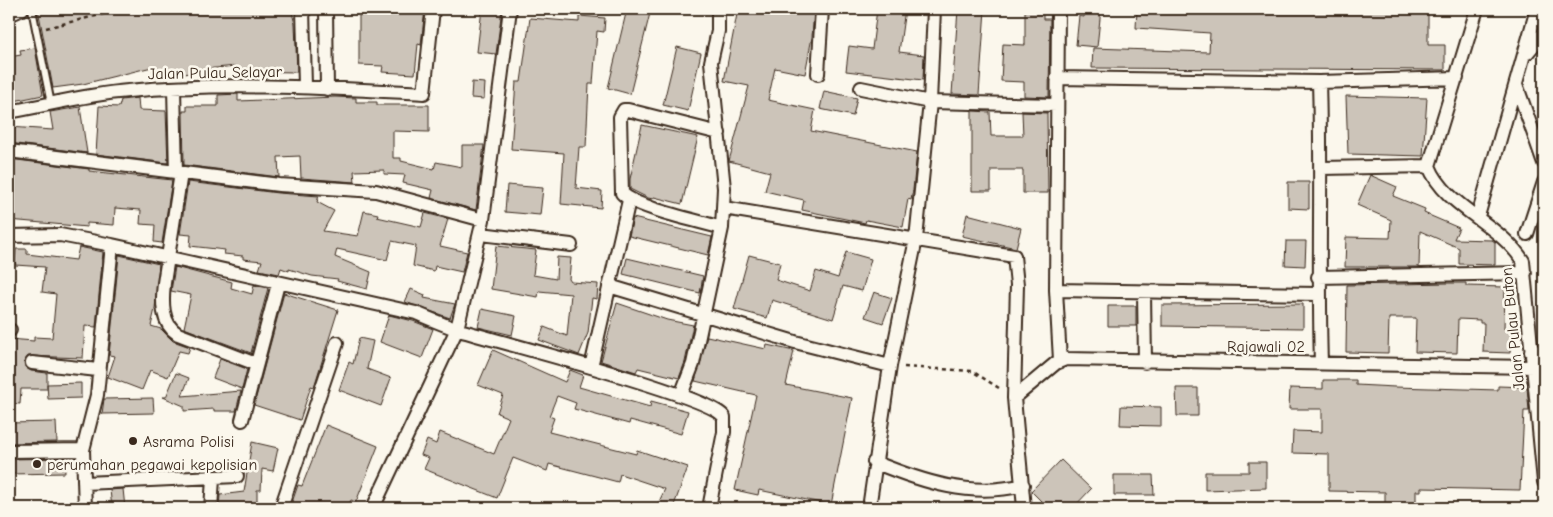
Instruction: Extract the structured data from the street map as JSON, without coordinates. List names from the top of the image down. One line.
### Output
{"streets":{"street":["Jalan Pulau Selayar","Jalan Pulau Buton","Rajawali 02"]},"crossings":[["Jalan Pulau Buton","Rajawali 02"]],"places":["Asrama Polisi","perumahan pegawai kepolisian"]}
